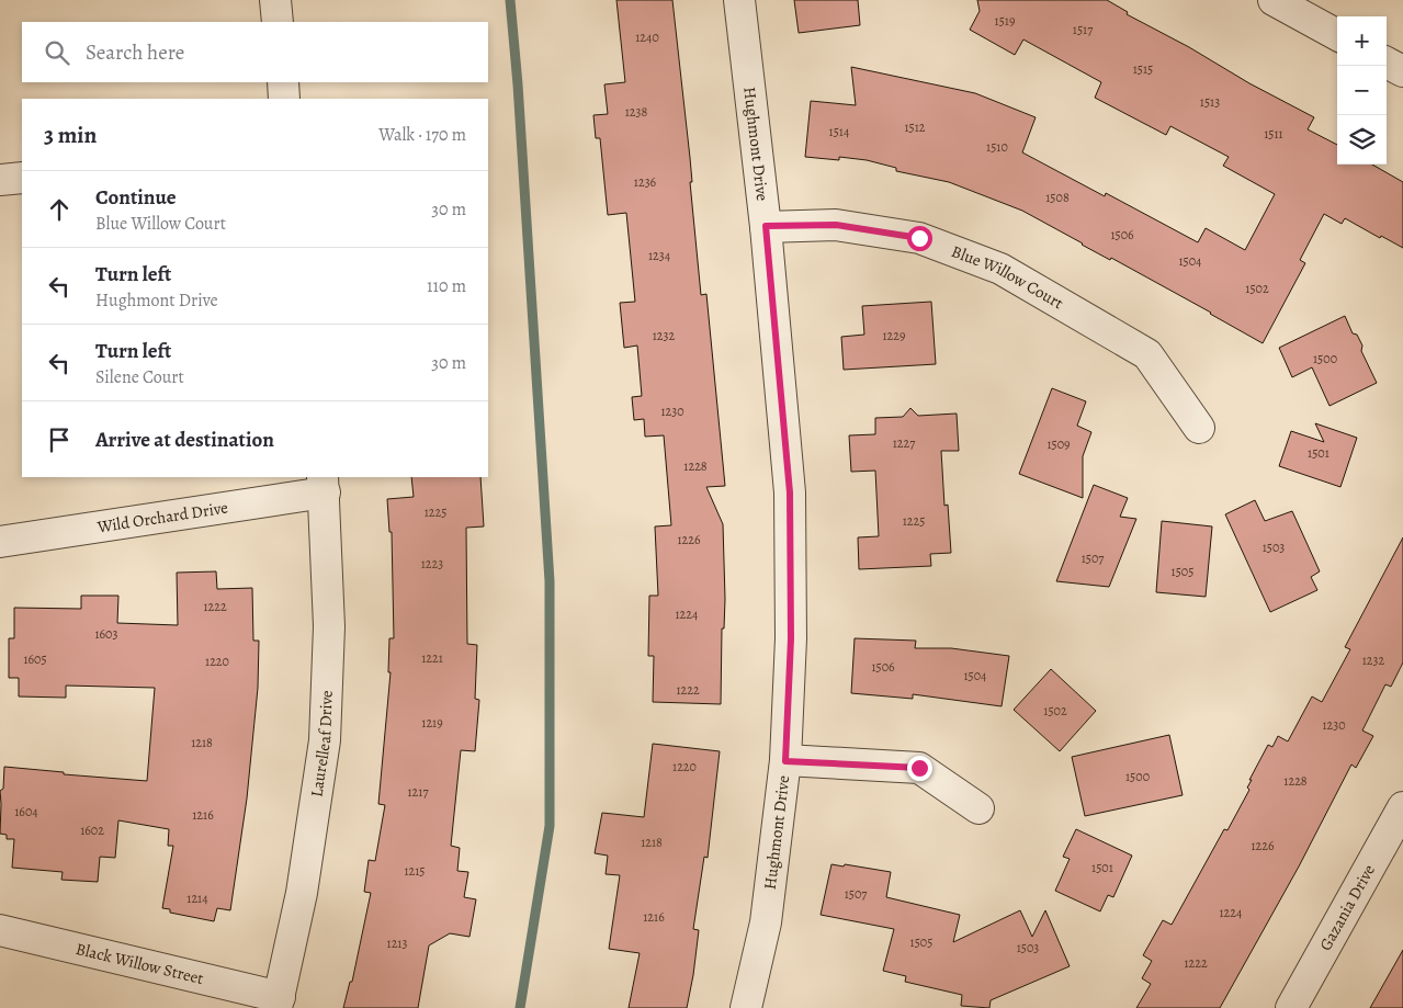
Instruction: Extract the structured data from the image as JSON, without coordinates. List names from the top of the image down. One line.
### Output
{"streets":{"street":["Hughmont Drive","Blue Willow Court","Wild Orchard Drive","Laurelleaf Drive","Gazania Drive","Black Willow Street"]},"crossings":[["Hughmont Drive","Blue Willow Court"],["Wild Orchard Drive","Laurelleaf Drive"],["Laurelleaf Drive","Black Willow Street"]],"house_numbers":["1519","1517","1240","1515","1513","1238","1512","1514","1511","1510","1236","1508","1506","1234","1504","1502","1232","1229","1500","1230","1227","1509","1501","1228","1225","1225","1226","1503","1507","1223","1505","1222","1224","1603","1221","1605","1232","1220","1506","1504","1222","1502","1219","1230","1218","1220","1500","1228","1217","1604","1216","1602","1218","1226","1501","1215","1507","1214","1224","1216","1505","1213","1503","1222"],"page":{"map_buttons":["+","−"],"search":"Search here","heading":["3 min","Walk · 170 m"],"list":[["Continue","Blue Willow Court","30 m"],["Turn left","Hughmont Drive","110 m"],["Turn left","Silene Court","30 m"],"Arrive at destination"]}}
